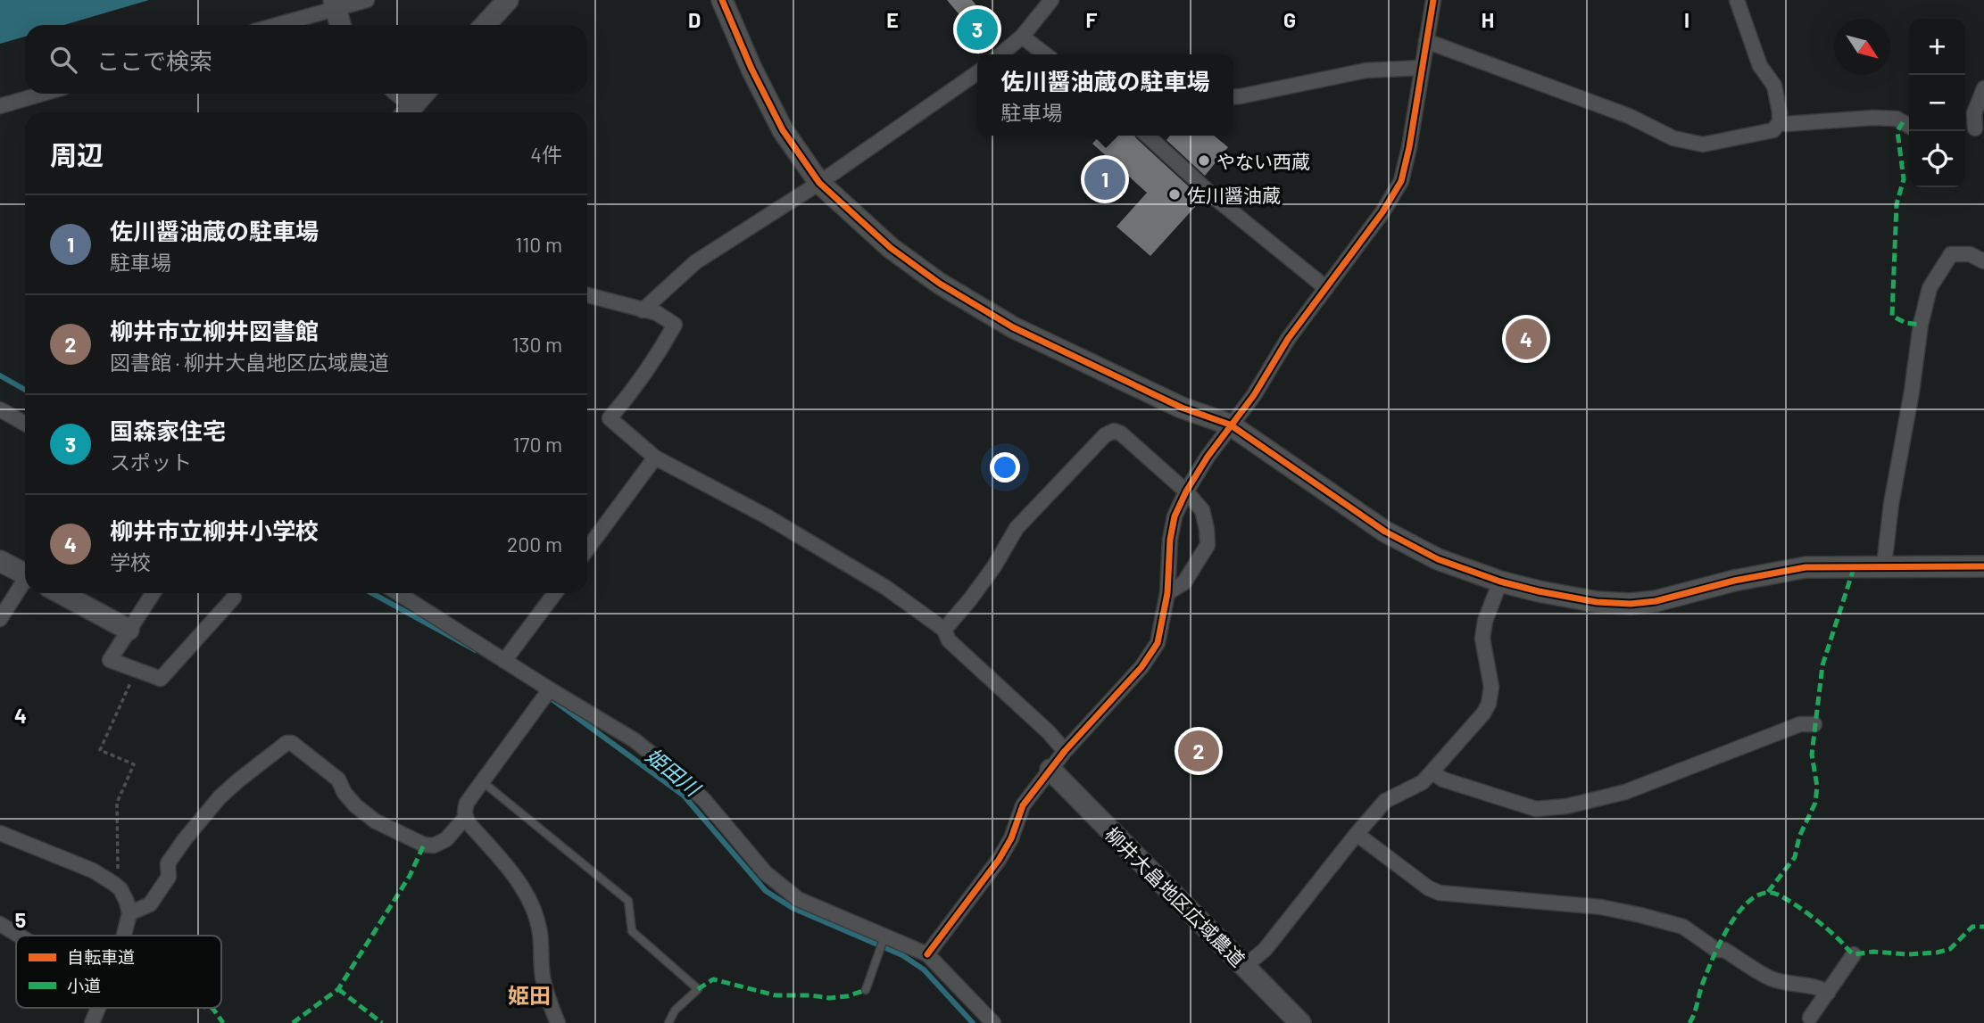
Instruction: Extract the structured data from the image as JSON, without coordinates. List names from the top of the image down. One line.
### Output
{"streets":{"street":["柳井大畠地区広域農道"]},"districts":["姫田"],"water":["姫田川"],"places":["やない西蔵","佐川醤油蔵"],"legend":["自転車道","小道"],"north":"bottom right","page":{"pins":["3","1","4","2"],"map_buttons":["+","−"],"search":"ここで検索","popup":["佐川醤油蔵の駐車場","駐車場"],"heading":["周辺","4件"],"list":[{"mark":"1","name":"佐川醤油蔵の駐車場","note":"駐車場","value":"110 m"},{"mark":"2","name":"柳井市立柳井図書館","note":"図書館 · 柳井大畠地区広域農道","value":"130 m"},{"mark":"3","name":"国森家住宅","note":"スポット","value":"170 m"},{"mark":"4","name":"柳井市立柳井小学校","note":"学校","value":"200 m"}]},"grid":{"columns":["D","E","F","G","H","I"],"rows":["4","5"]}}
